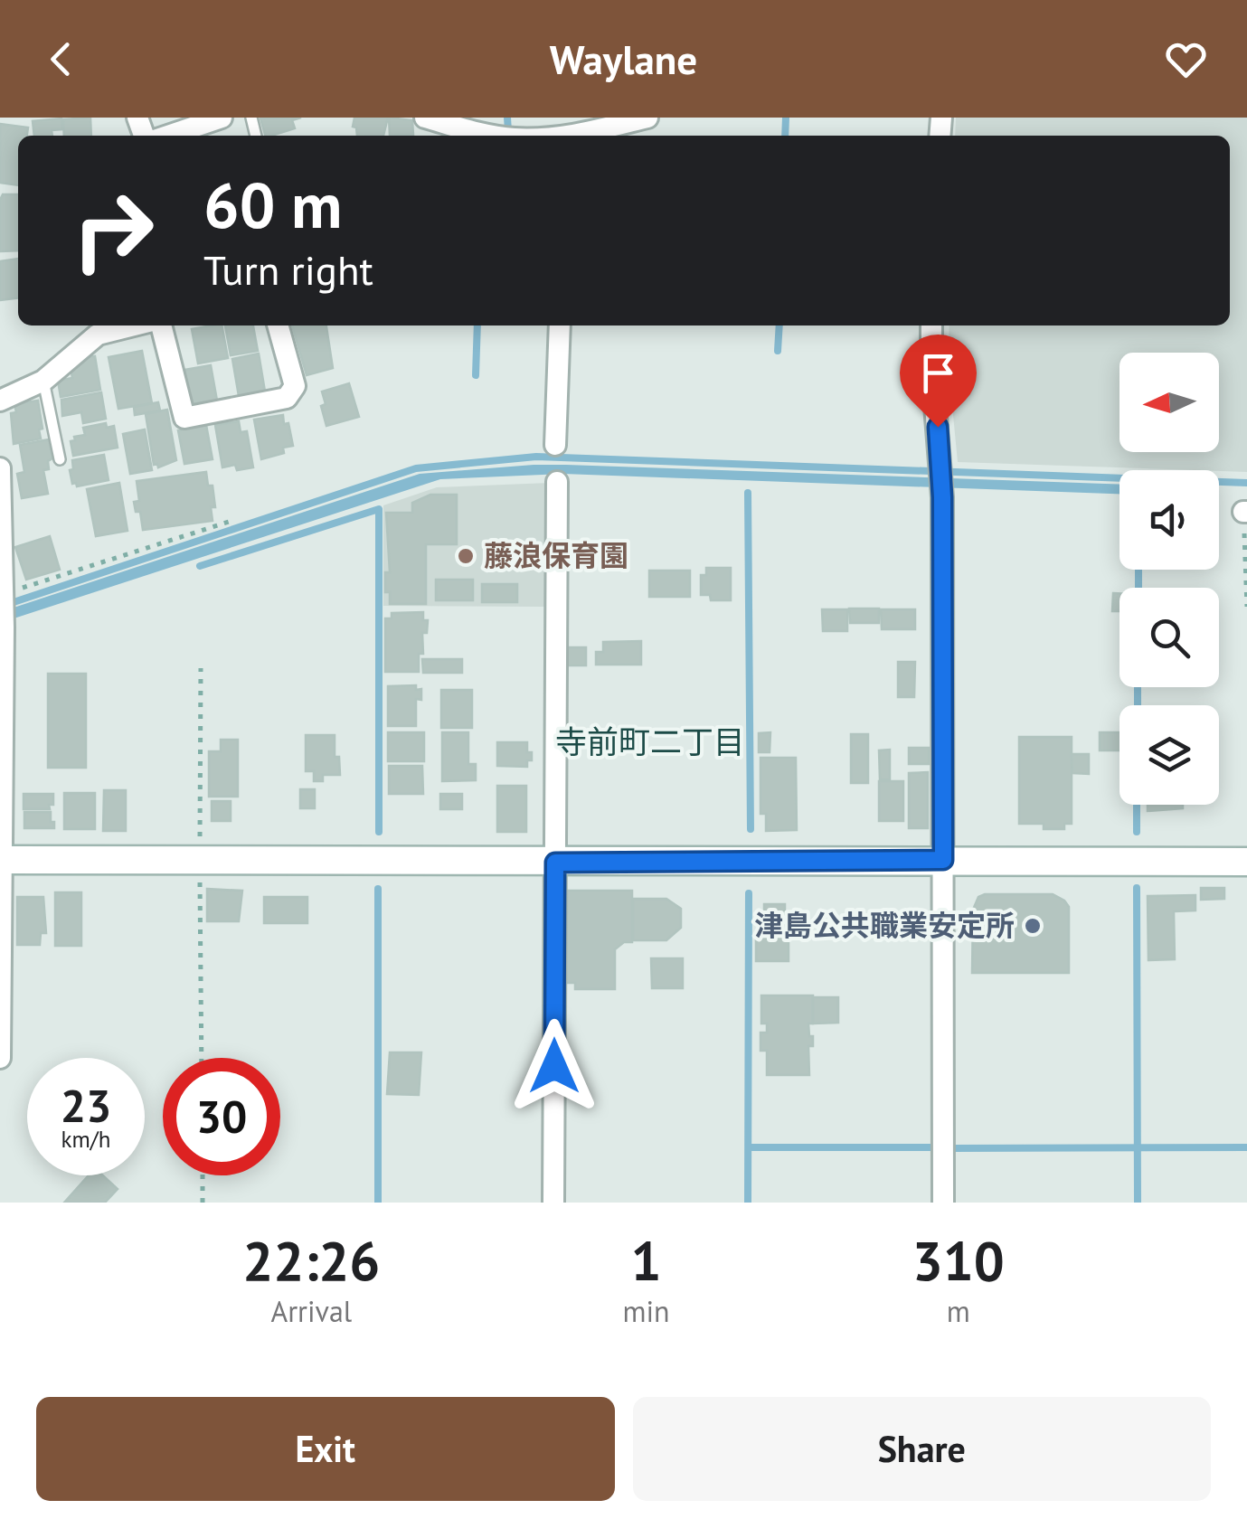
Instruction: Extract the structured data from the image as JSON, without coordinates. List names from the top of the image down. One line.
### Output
{"districts":["寺前町二丁目"],"places":["藤浪保育園","津島公共職業安定所"],"north":"left","page":{"header":"Waylane","turn":["60 m","Turn right"],"speed":"23 km/h","limit":"30","eta":["22:26","Arrival","1","min","310","m"],"buttons":["Exit","Share"]}}
